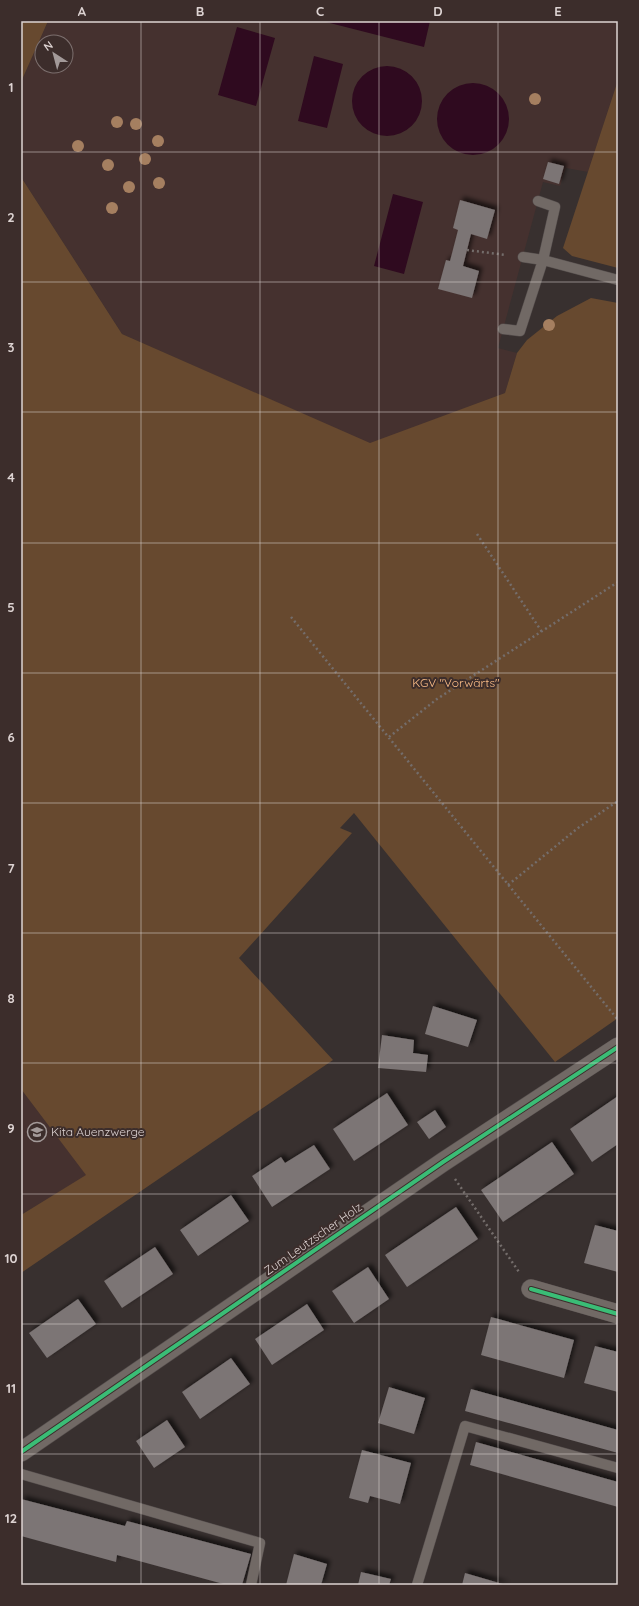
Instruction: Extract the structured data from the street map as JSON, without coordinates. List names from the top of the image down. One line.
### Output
{"streets":{"street":["Zum Leutzscher Holz"]},"parks":["KGV \"Vorwärts\""],"places":{"school or university":["Kita Auenzwerge"]},"north":"top left","grid":{"columns":["A","B","C","D","E"],"rows":["1","2","3","4","5","6","7","8","9","10","11","12"]}}
